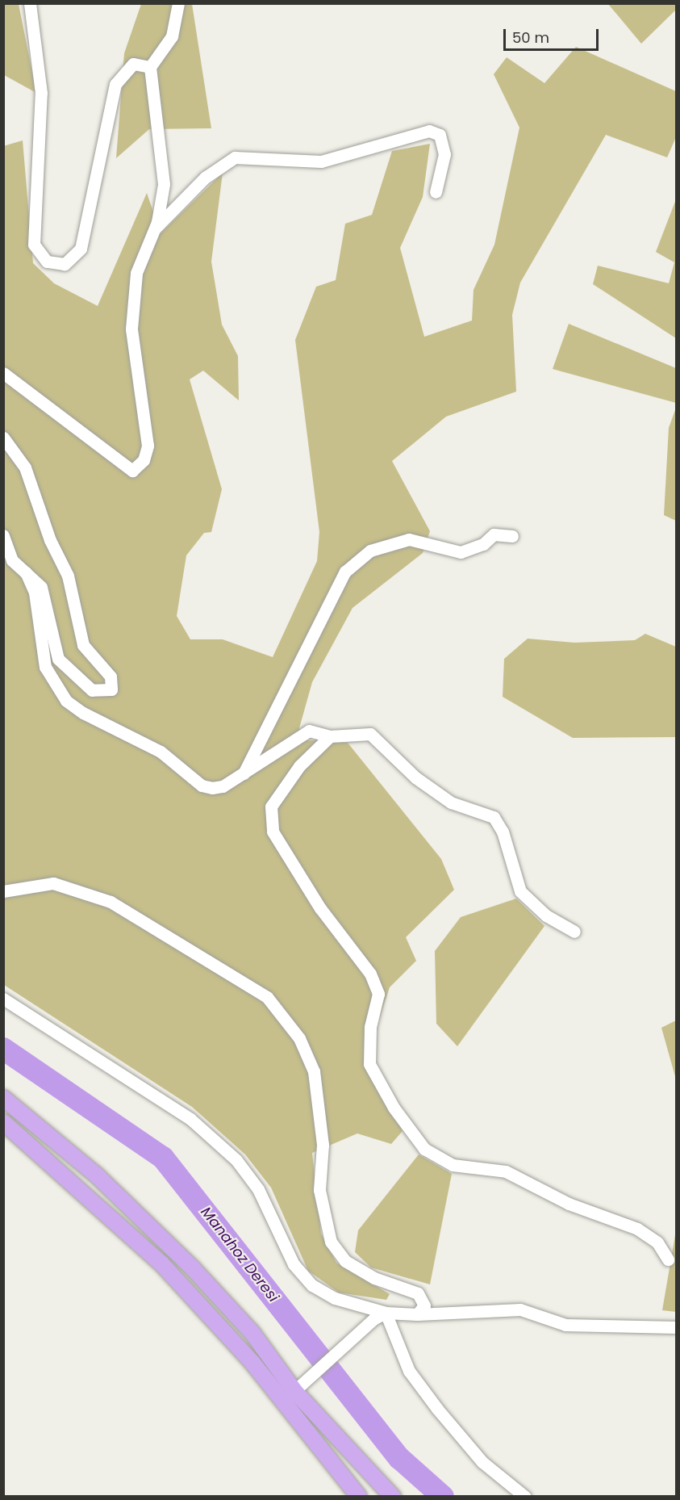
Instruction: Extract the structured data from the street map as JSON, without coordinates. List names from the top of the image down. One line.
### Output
{"water":["Manahoz Deresi"],"scale_bar":"50 m"}
